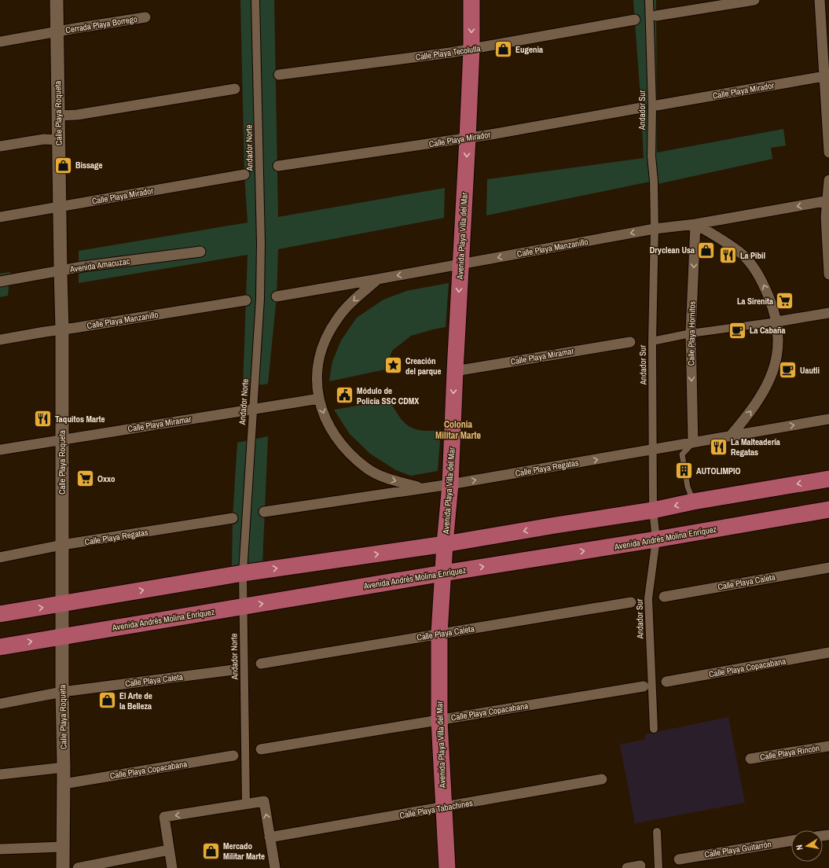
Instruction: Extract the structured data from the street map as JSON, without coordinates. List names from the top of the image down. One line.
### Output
{"streets":{"main road":["Avenida Playa Villa del Mar","Avenida Andrés Molina Enríquez"],"street":["Cerrada Playa Borrego","Calle Playa Tecolutla","Calle Playa Mirador","Andador Sur","Calle Playa Roqueta","Andador Norte","Calle Playa Manzanillo","Avenida Amacuzac","Calle Playa Hornitos","Calle Playa Miramar","Calle Playa Regatas","Calle Playa Caleta","Calle Playa Copacabana","Calle Playa Rincón","Calle Playa Tabachines","Calle Playa Guitarrón"]},"crossings":[["Cerrada Playa Borrego","Calle Playa Roqueta"],["Calle Playa Tecolutla","Avenida Playa Villa del Mar"],["Calle Playa Mirador","Calle Playa Roqueta"],["Calle Playa Mirador","Avenida Playa Villa del Mar"],["Andador Sur","Calle Playa Manzanillo"],["Andador Sur","Calle Playa Regatas"],["Andador Sur","Avenida Andrés Molina Enríquez"],["Calle Playa Roqueta","Calle Playa Manzanillo"],["Calle Playa Roqueta","Avenida Amacuzac"],["Calle Playa Roqueta","Calle Playa Miramar"],["Calle Playa Roqueta","Calle Playa Regatas"],["Calle Playa Roqueta","Avenida Andrés Molina Enríquez"],["Calle Playa Roqueta","Calle Playa Caleta"],["Calle Playa Roqueta","Calle Playa Copacabana"],["Andador Norte","Calle Playa Miramar"],["Andador Norte","Avenida Andrés Molina Enríquez"],["Avenida Playa Villa del Mar","Calle Playa Manzanillo"],["Avenida Playa Villa del Mar","Calle Playa Miramar"],["Avenida Playa Villa del Mar","Calle Playa Regatas"],["Avenida Playa Villa del Mar","Avenida Andrés Molina Enríquez"],["Avenida Playa Villa del Mar","Calle Playa Caleta"],["Avenida Playa Villa del Mar","Calle Playa Copacabana"],["Avenida Playa Villa del Mar","Calle Playa Tabachines"],["Calle Playa Manzanillo","Calle Playa Hornitos"],["Calle Playa Hornitos","Calle Playa Regatas"]],"one_way":["Avenida Playa Villa del Mar","Calle Playa Manzanillo","Calle Playa Hornitos","Calle Playa Regatas"],"districts":["Colonia Militar Marte"],"places":{"shop":["Eugenia","Bissage","Dryclean Usa","El Arte de la Belleza","Mercado Militar Marte"],"restaurant":["La Pibil","Taquitos Marte","La Malteadería Regatas"],"supermarket":["La Sirenita","Oxxo"],"cafe":["La Cabaña","Uautli"],"place":["Creación del parque"],"public building":["Módulo de Policía SSC CDMX"],"building":["AUTOLIMPIO"]},"north":"left"}
